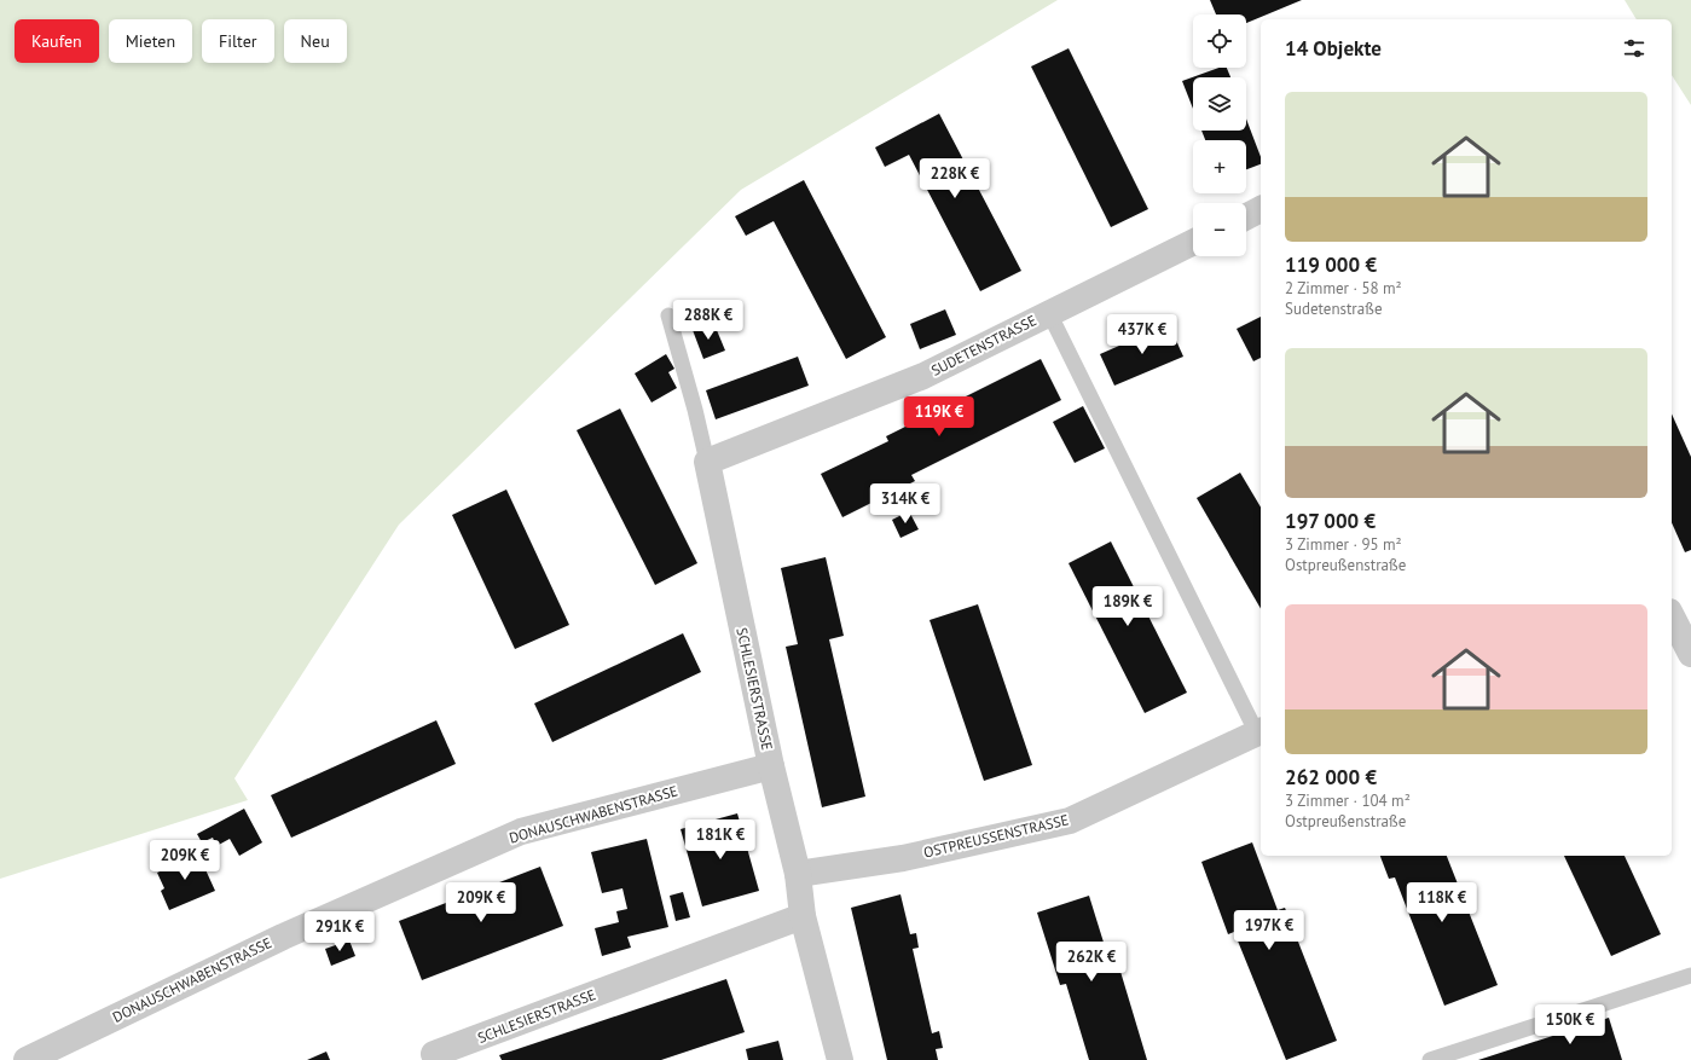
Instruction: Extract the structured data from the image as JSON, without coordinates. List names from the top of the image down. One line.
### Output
{"streets":{"street":["SUDETENSTRASSE","SCHLESIERSTRASSE","DONAUSCHWABENSTRASSE","OSTPREUSSENSTRASSE"]},"crossings":[["SUDETENSTRASSE","SCHLESIERSTRASSE"],["SCHLESIERSTRASSE","DONAUSCHWABENSTRASSE"],["SCHLESIERSTRASSE","OSTPREUSSENSTRASSE"]],"page":{"map_buttons":["+","−"],"chip":["Kaufen","Mieten","Filter","Neu"],"heading":"14 Objekte","list":[{"name":"119 000 €","note":"2 Zimmer · 58 m² · Sudetenstraße"},{"name":"197 000 €","note":"3 Zimmer · 95 m² · Ostpreußenstraße"},{"name":"262 000 €","note":"3 Zimmer · 104 m² · Ostpreußenstraße"}],"price":["228K €","288K €","437K €","119K €","314K €","189K €","181K €","209K €","209K €","118K €","197K €","291K €","262K €","150K €"]}}
